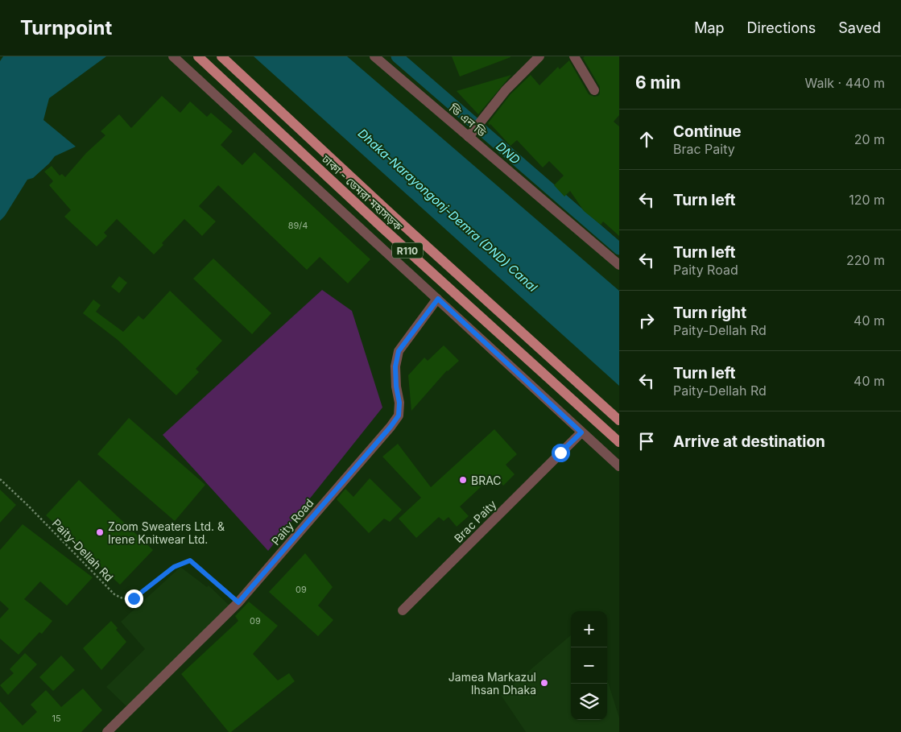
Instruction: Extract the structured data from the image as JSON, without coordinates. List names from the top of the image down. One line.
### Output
{"streets":{"main road":["ঢাকা - ডেমরা মহাসড়ক","R110"],"street":["ডি এন ডি","Brac Paity","Paity Road"],"path":["Paity-Dellah Rd"]},"crossings":[["Paity Road","Paity-Dellah Rd"]],"water":["DND","Dhaka-Narayongonj-Demra (DND) Canal"],"places":["BRAC","Zoom Sweaters Ltd. & Irene Knitwear Ltd.","Jamea Markazul Ihsan Dhaka"],"house_numbers":["89/4","09","09","15"],"page":{"header":"Turnpoint","nav":["Map","Directions","Saved"],"heading":["6 min","Walk · 440 m"],"list":[["Continue","Brac Paity","20 m"],["Turn left","120 m"],["Turn left","Paity Road","220 m"],["Turn right","Paity-Dellah Rd","40 m"],["Turn left","Paity-Dellah Rd","40 m"],"Arrive at destination"],"map_buttons":["+","−"]}}
